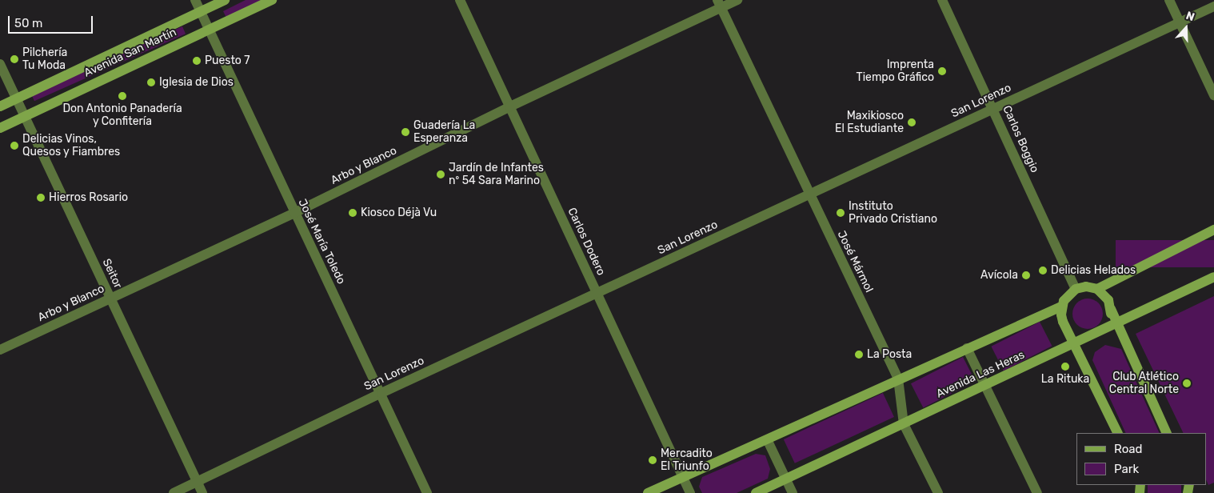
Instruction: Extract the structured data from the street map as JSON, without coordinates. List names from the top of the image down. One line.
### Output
{"streets":{"main road":["Avenida San Martín","Avenida Las Heras"],"street":["San Lorenzo","Carlos Boggio","Arbo y Blanco","José María Toledo","Carlos Dodero","José Mármol","Seitor"]},"crossings":[["Avenida San Martín","José María Toledo"],["Avenida San Martín","Seitor"],["San Lorenzo","Carlos Boggio"],["San Lorenzo","José María Toledo"],["San Lorenzo","Carlos Dodero"],["San Lorenzo","José Mármol"],["San Lorenzo","Seitor"],["Carlos Boggio","Avenida Las Heras"],["Arbo y Blanco","José María Toledo"],["Arbo y Blanco","Carlos Dodero"],["Arbo y Blanco","José Mármol"],["Arbo y Blanco","Seitor"],["José Mármol","Avenida Las Heras"]],"places":["Pilchería Tu Moda","Puesto 7","Imprenta Tiempo Gráfico","Iglesia de Dios","Don Antonio Panadería y Confitería","Maxikiosco El Estudiante","Guadería La Esperanza","Delicias Vinos, Quesos y Fiambres","Jardín de Infantes nº 54 Sara Marino","Hierros Rosario","Kiosco Déjà Vu","Instituto Privado Cristiano","Delicias Helados","Avícola","La Posta","La Rituka","Club Atlético Central Norte","Mercadito El Triunfo"],"legend":["Road","Park"],"scale_bar":"50 m","north":"top"}
